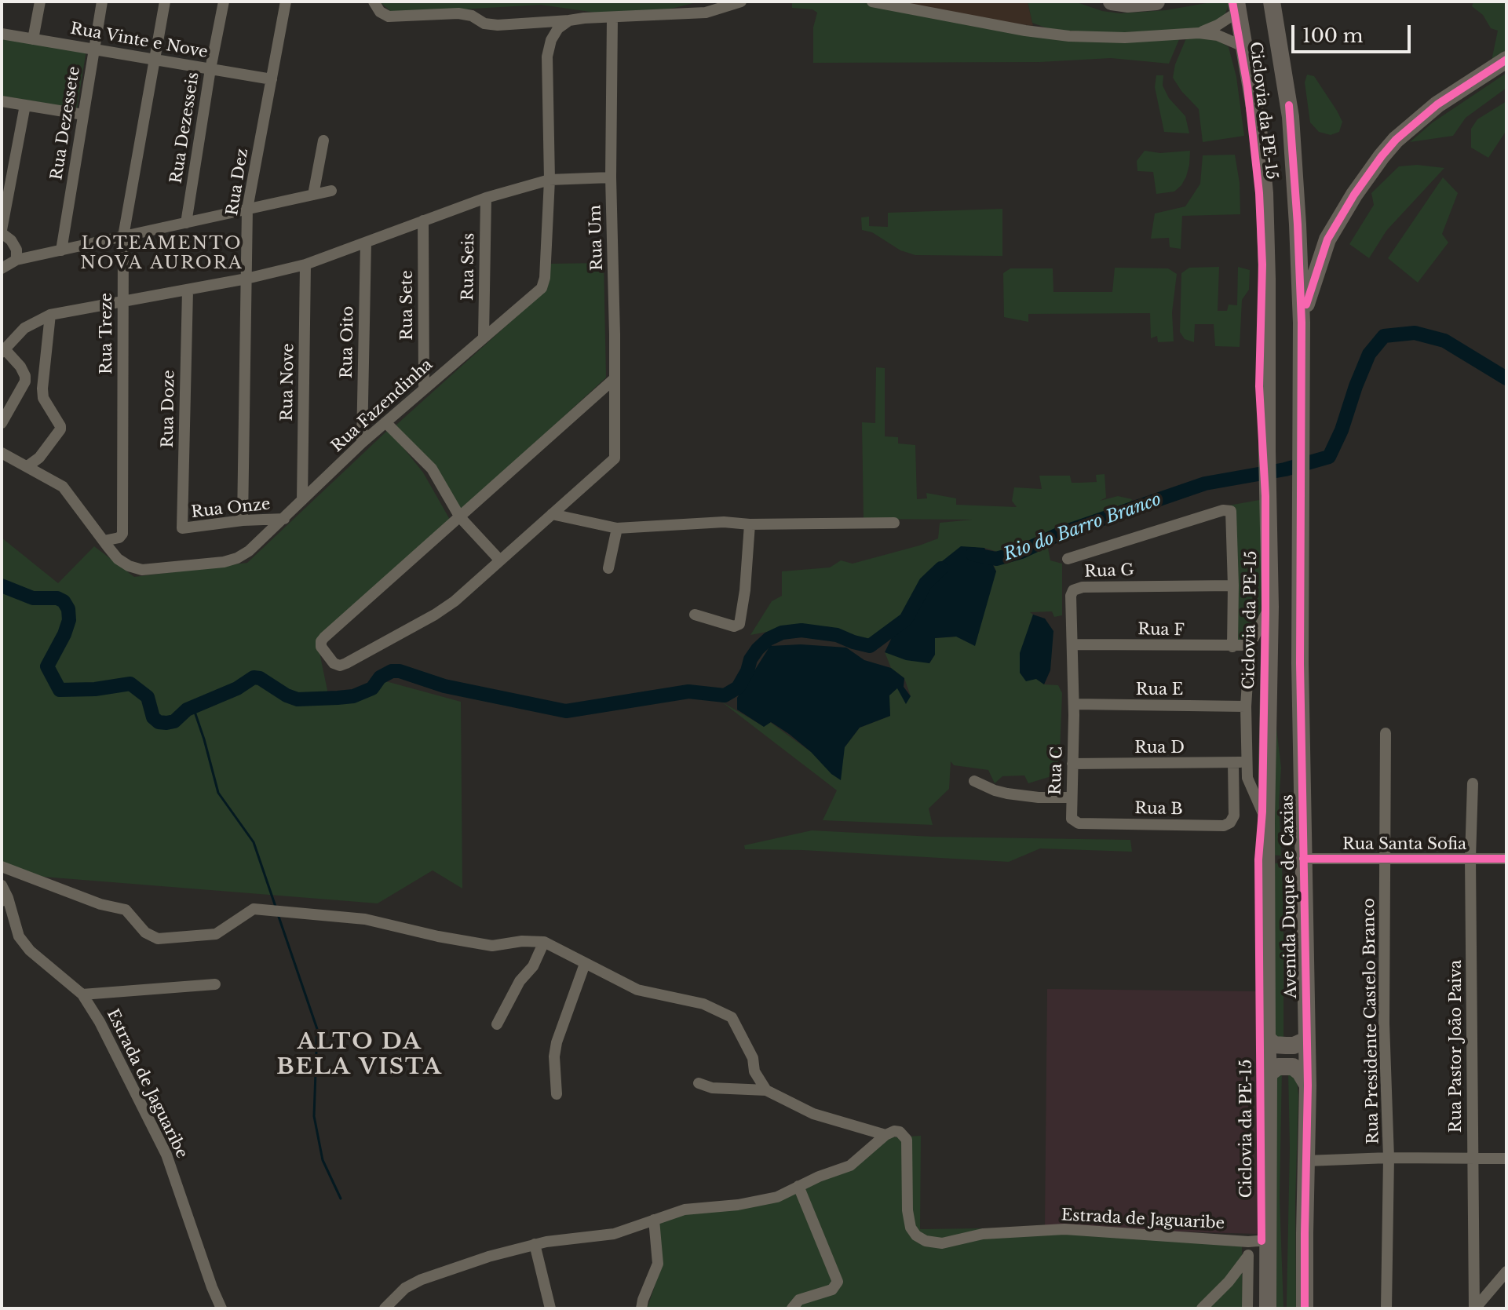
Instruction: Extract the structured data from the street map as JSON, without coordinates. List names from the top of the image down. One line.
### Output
{"streets":{"highway":["Avenida Duque de Caxias"],"street":["Rua Vinte e Nove","Rua Dezessete","Rua Dezesseis","Rua Dez","Rua Um","Rua Seis","Rua Sete","Rua Treze","Rua Oito","Rua Nove","Rua Fazendinha","Rua Doze","Rua Onze","Rua G","Rua F","Rua E","Rua D","Rua C","Rua B","Rua Santa Sofia","Rua Presidente Castelo Branco","Rua Pastor João Paiva","Estrada de Jaguaribe"],"cycle path":["Ciclovia da PE-15"]},"crossings":[["Rua Vinte e Nove","Rua Dezessete"],["Rua Vinte e Nove","Rua Dezesseis"],["Rua Vinte e Nove","Rua Dez"],["Rua Vinte e Nove","Rua Treze"],["Rua Dez","Rua Onze"],["Rua Seis","Rua Fazendinha"],["Rua Sete","Rua Fazendinha"],["Rua Treze","Rua Fazendinha"],["Rua Oito","Rua Fazendinha"],["Rua Nove","Rua Fazendinha"],["Rua Fazendinha","Rua Onze"],["Rua Doze","Rua Onze"],["Rua G","Rua F"],["Rua G","Rua E"],["Rua G","Rua C"],["Rua E","Rua C"],["Rua D","Rua C"],["Rua D","Rua B"],["Rua C","Rua B"],["Rua Santa Sofia","Avenida Duque de Caxias"],["Rua Santa Sofia","Rua Presidente Castelo Branco"],["Rua Santa Sofia","Rua Pastor João Paiva"],["Avenida Duque de Caxias","Estrada de Jaguaribe"]],"districts":["LOTEAMENTO NOVA AURORA","ALTO DA BELA VISTA"],"water":["Rio do Barro Branco"],"scale_bar":"100 m"}
